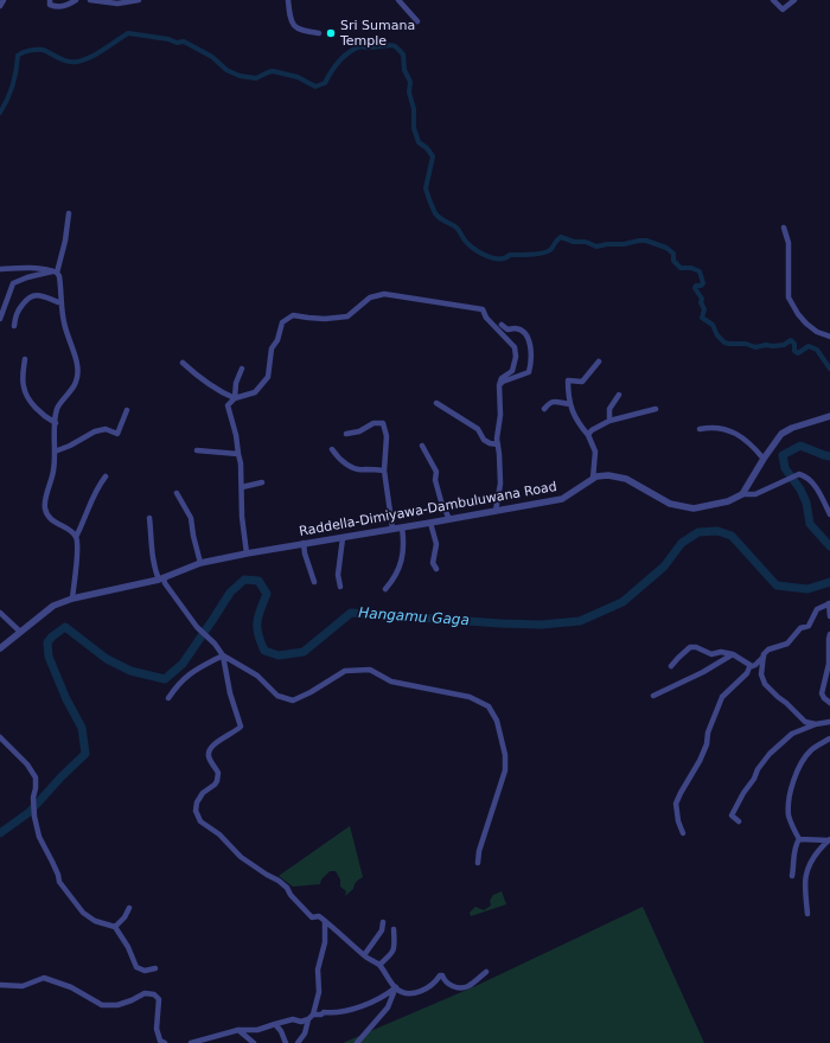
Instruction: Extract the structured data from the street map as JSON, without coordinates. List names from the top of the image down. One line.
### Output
{"streets":{"street":["Raddella-Dimiyawa-Dambuluwana Road"]},"water":["Hangamu Gaga"],"places":["Sri Sumana Temple"]}
